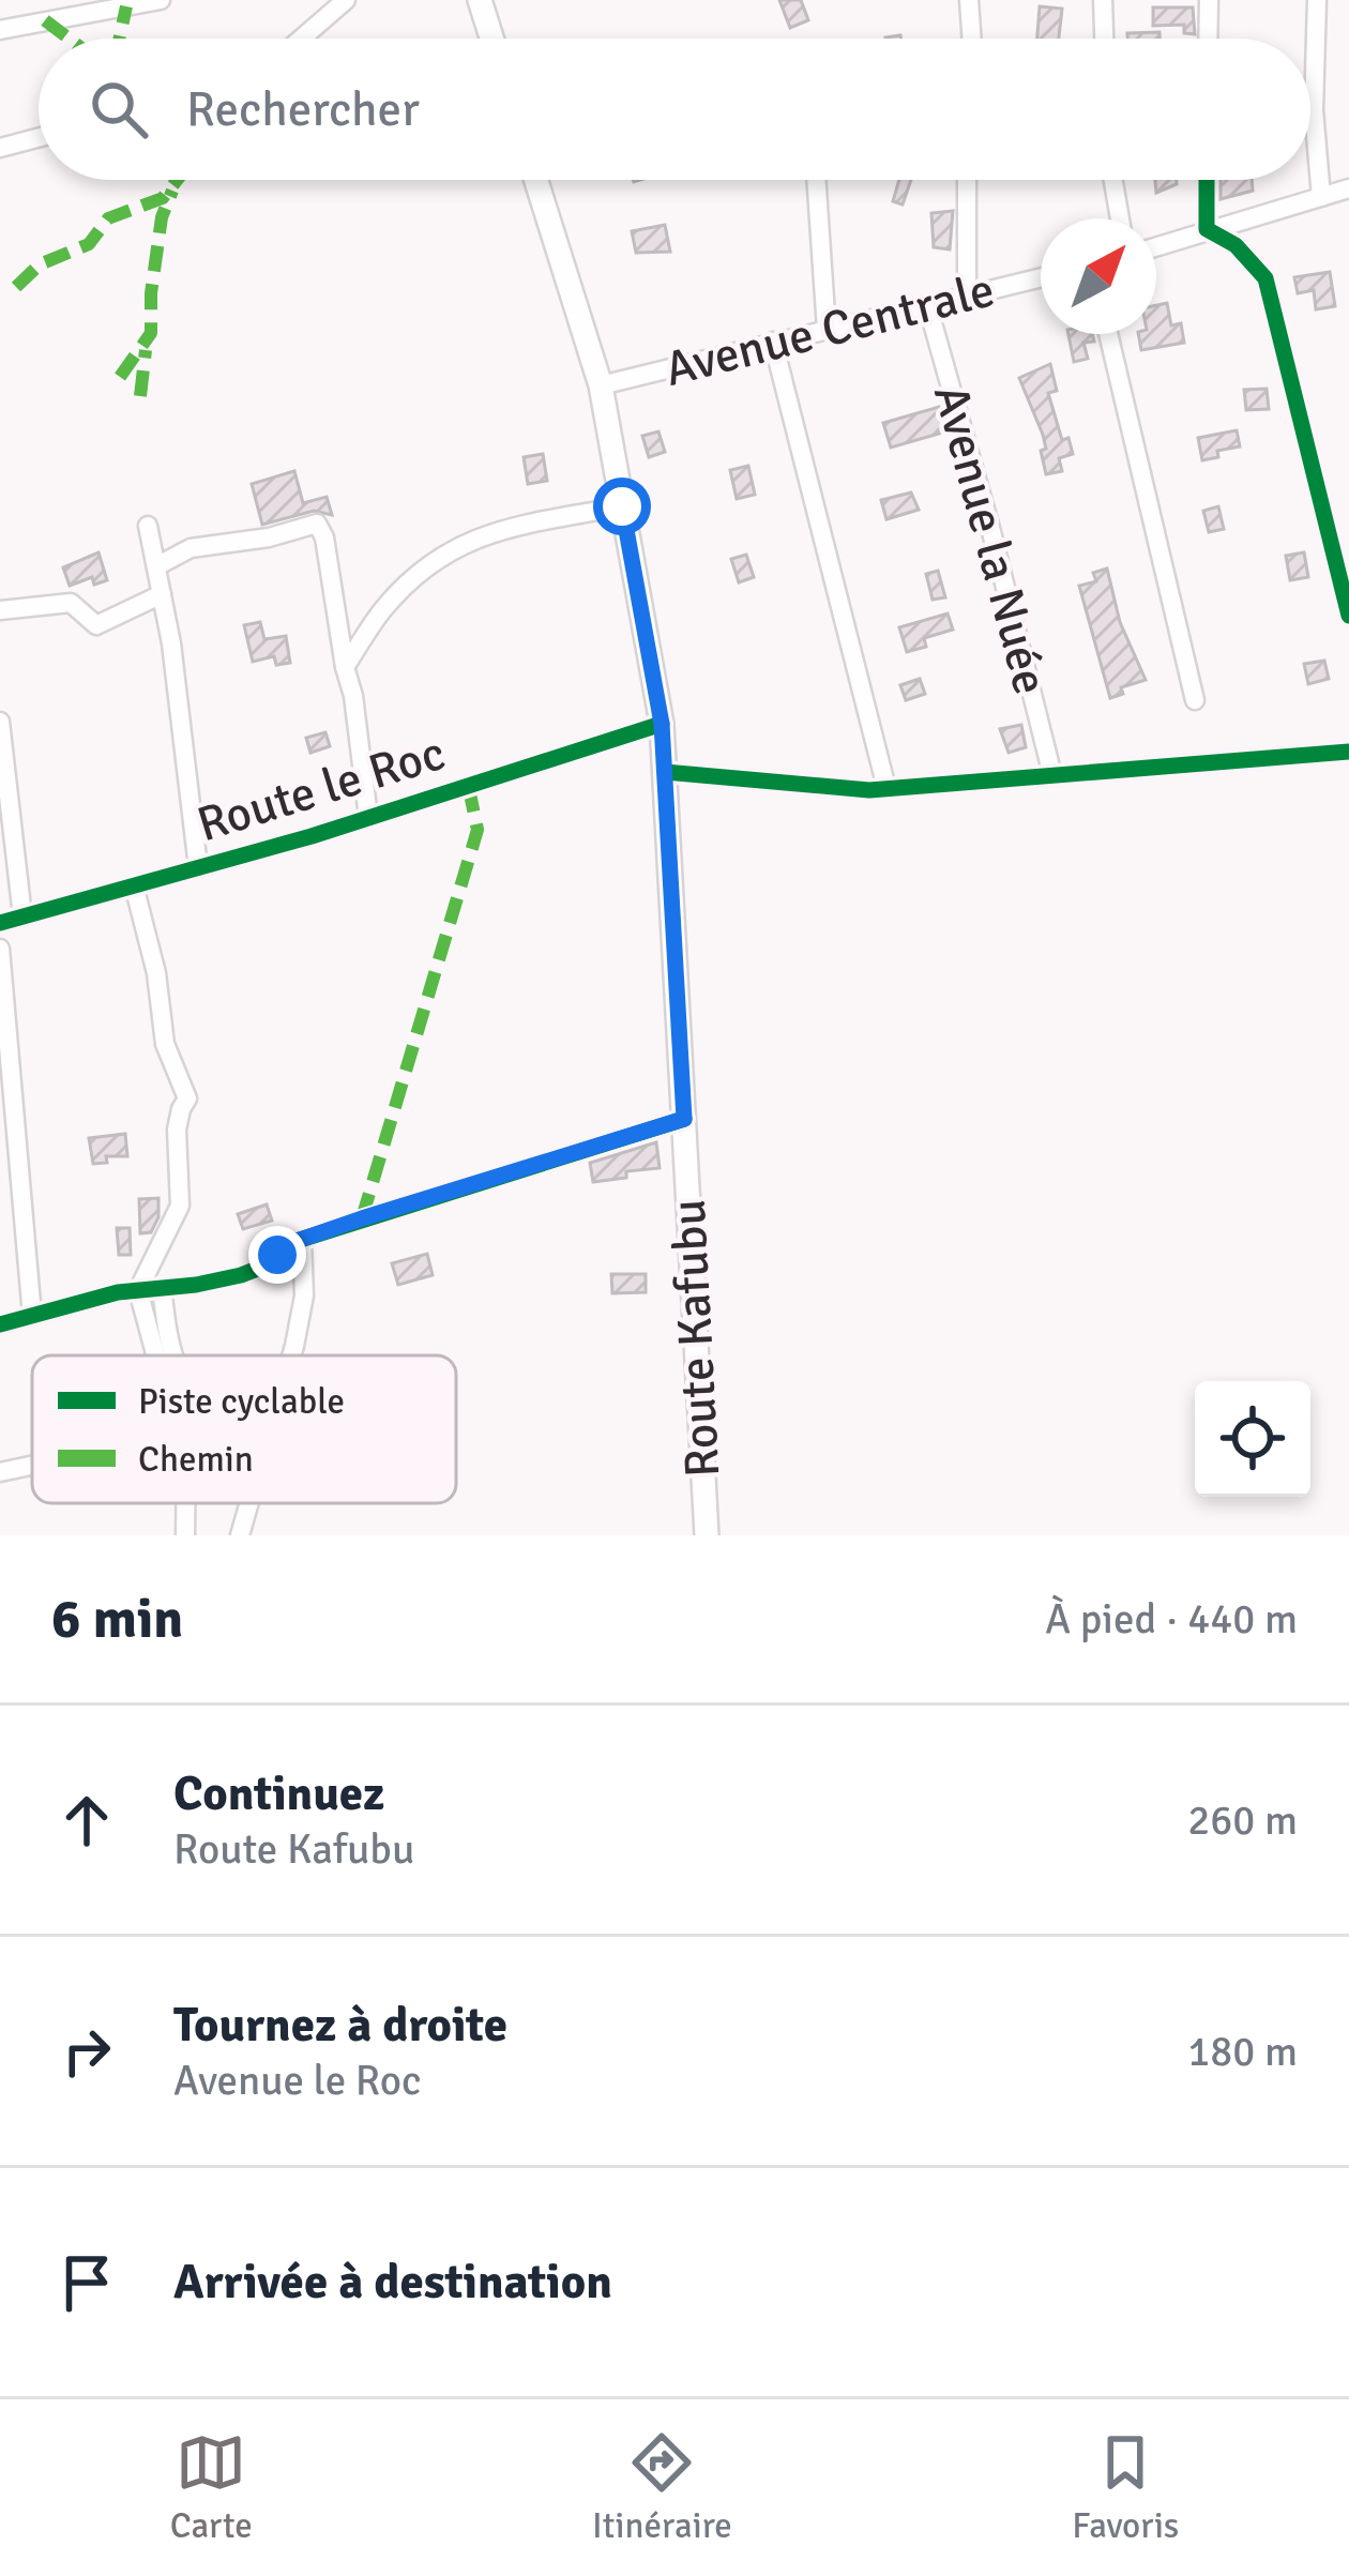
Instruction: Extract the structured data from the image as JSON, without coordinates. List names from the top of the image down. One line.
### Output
{"streets":{"main road":["Route Kafubu"],"street":["Avenue Centrale","Avenue la Nuée","Route le Roc"]},"crossings":[["Avenue Centrale","Avenue la Nuée"],["Avenue Centrale","Route Kafubu"],["Route le Roc","Route Kafubu"]],"legend":["Piste cyclable","Chemin"],"north":"top right","page":{"search":"Rechercher","heading":["6 min","À pied · 440 m"],"list":[["Continuez","Route Kafubu","260 m"],["Tournez à droite","Avenue le Roc","180 m"],"Arrivée à destination"],"nav":["Carte","Itinéraire","Favoris"]}}
